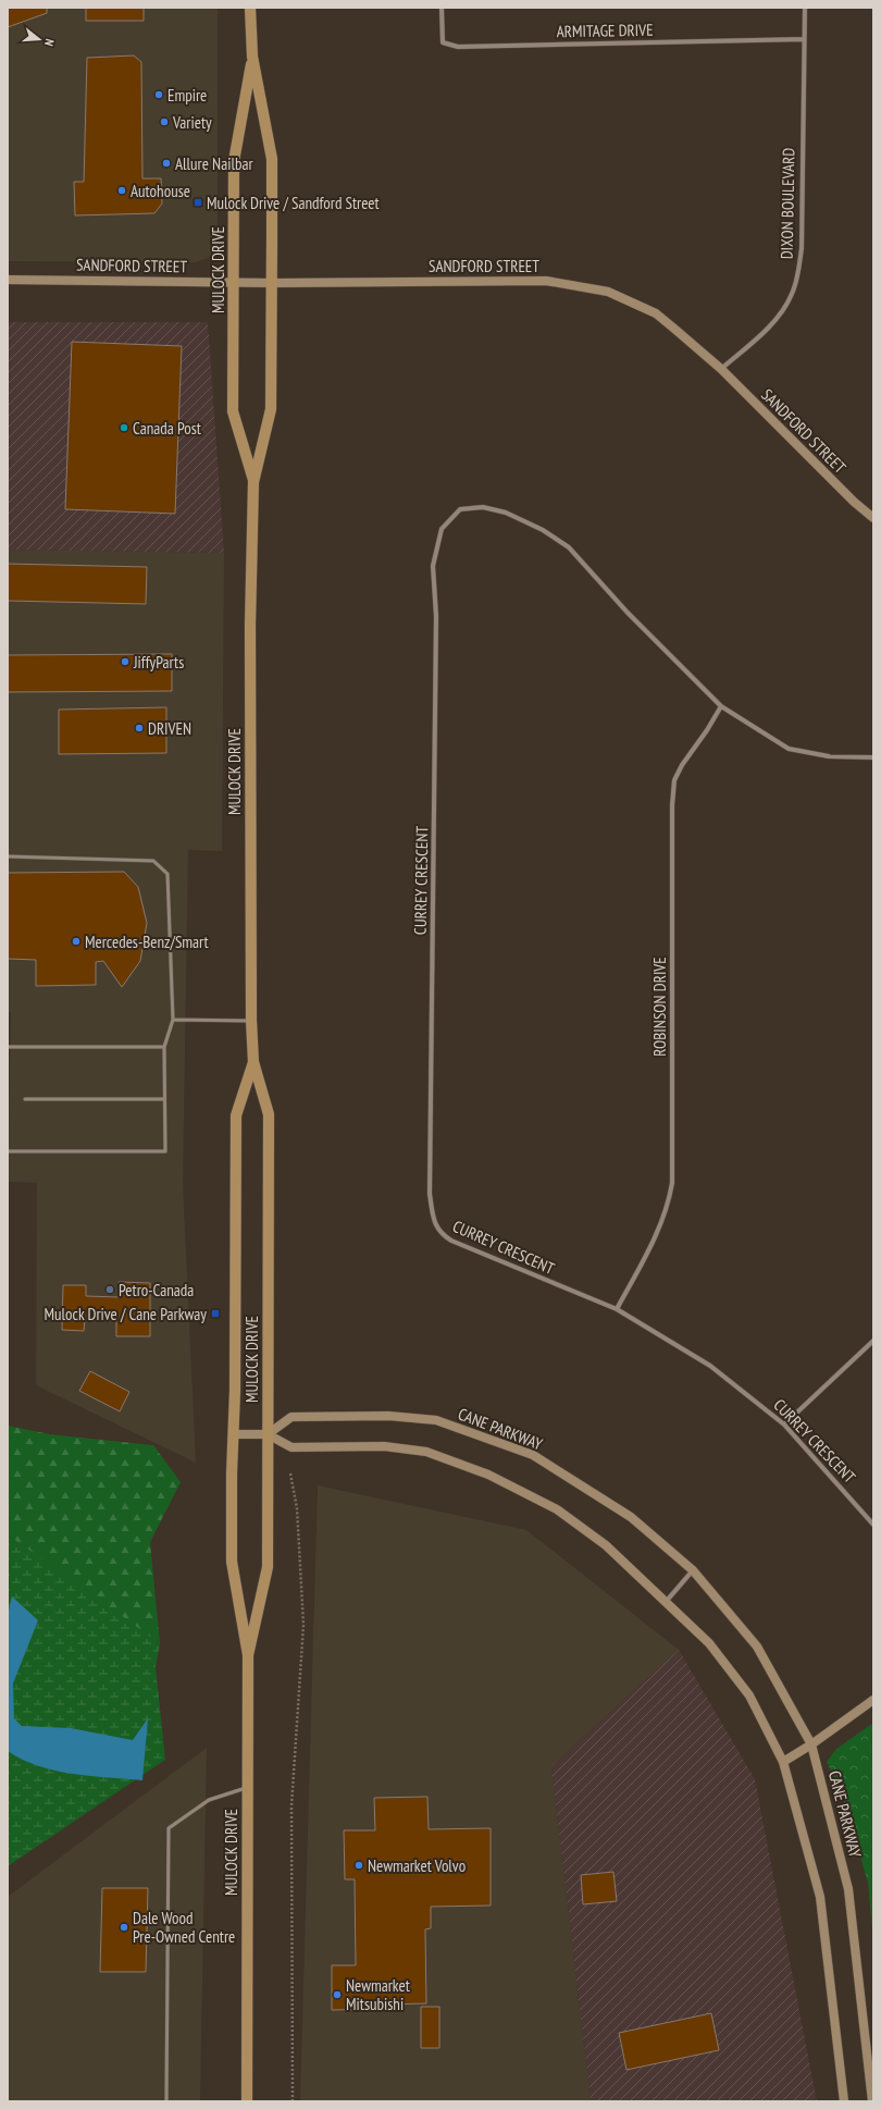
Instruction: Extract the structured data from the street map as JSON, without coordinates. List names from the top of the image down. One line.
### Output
{"streets":{"main road":["SANDFORD STREET","MULOCK DRIVE","CANE PARKWAY"],"street":["ARMITAGE DRIVE","DIXON BOULEVARD","CURREY CRESCENT","ROBINSON DRIVE"]},"crossings":[["ARMITAGE DRIVE","DIXON BOULEVARD"],["DIXON BOULEVARD","SANDFORD STREET"],["SANDFORD STREET","MULOCK DRIVE"],["MULOCK DRIVE","CANE PARKWAY"],["CURREY CRESCENT","ROBINSON DRIVE"]],"places":{"other":["Empire","Variety","Allure Nailbar","Autohouse","Canada Post","JiffyParts","DRIVEN","Mercedes-Benz/Smart","Petro-Canada","Newmarket Volvo","Dale Wood Pre-Owned Centre","Newmarket Mitsubishi"],"transit":["Mulock Drive / Sandford Street","Mulock Drive / Cane Parkway"]},"north":"right"}
